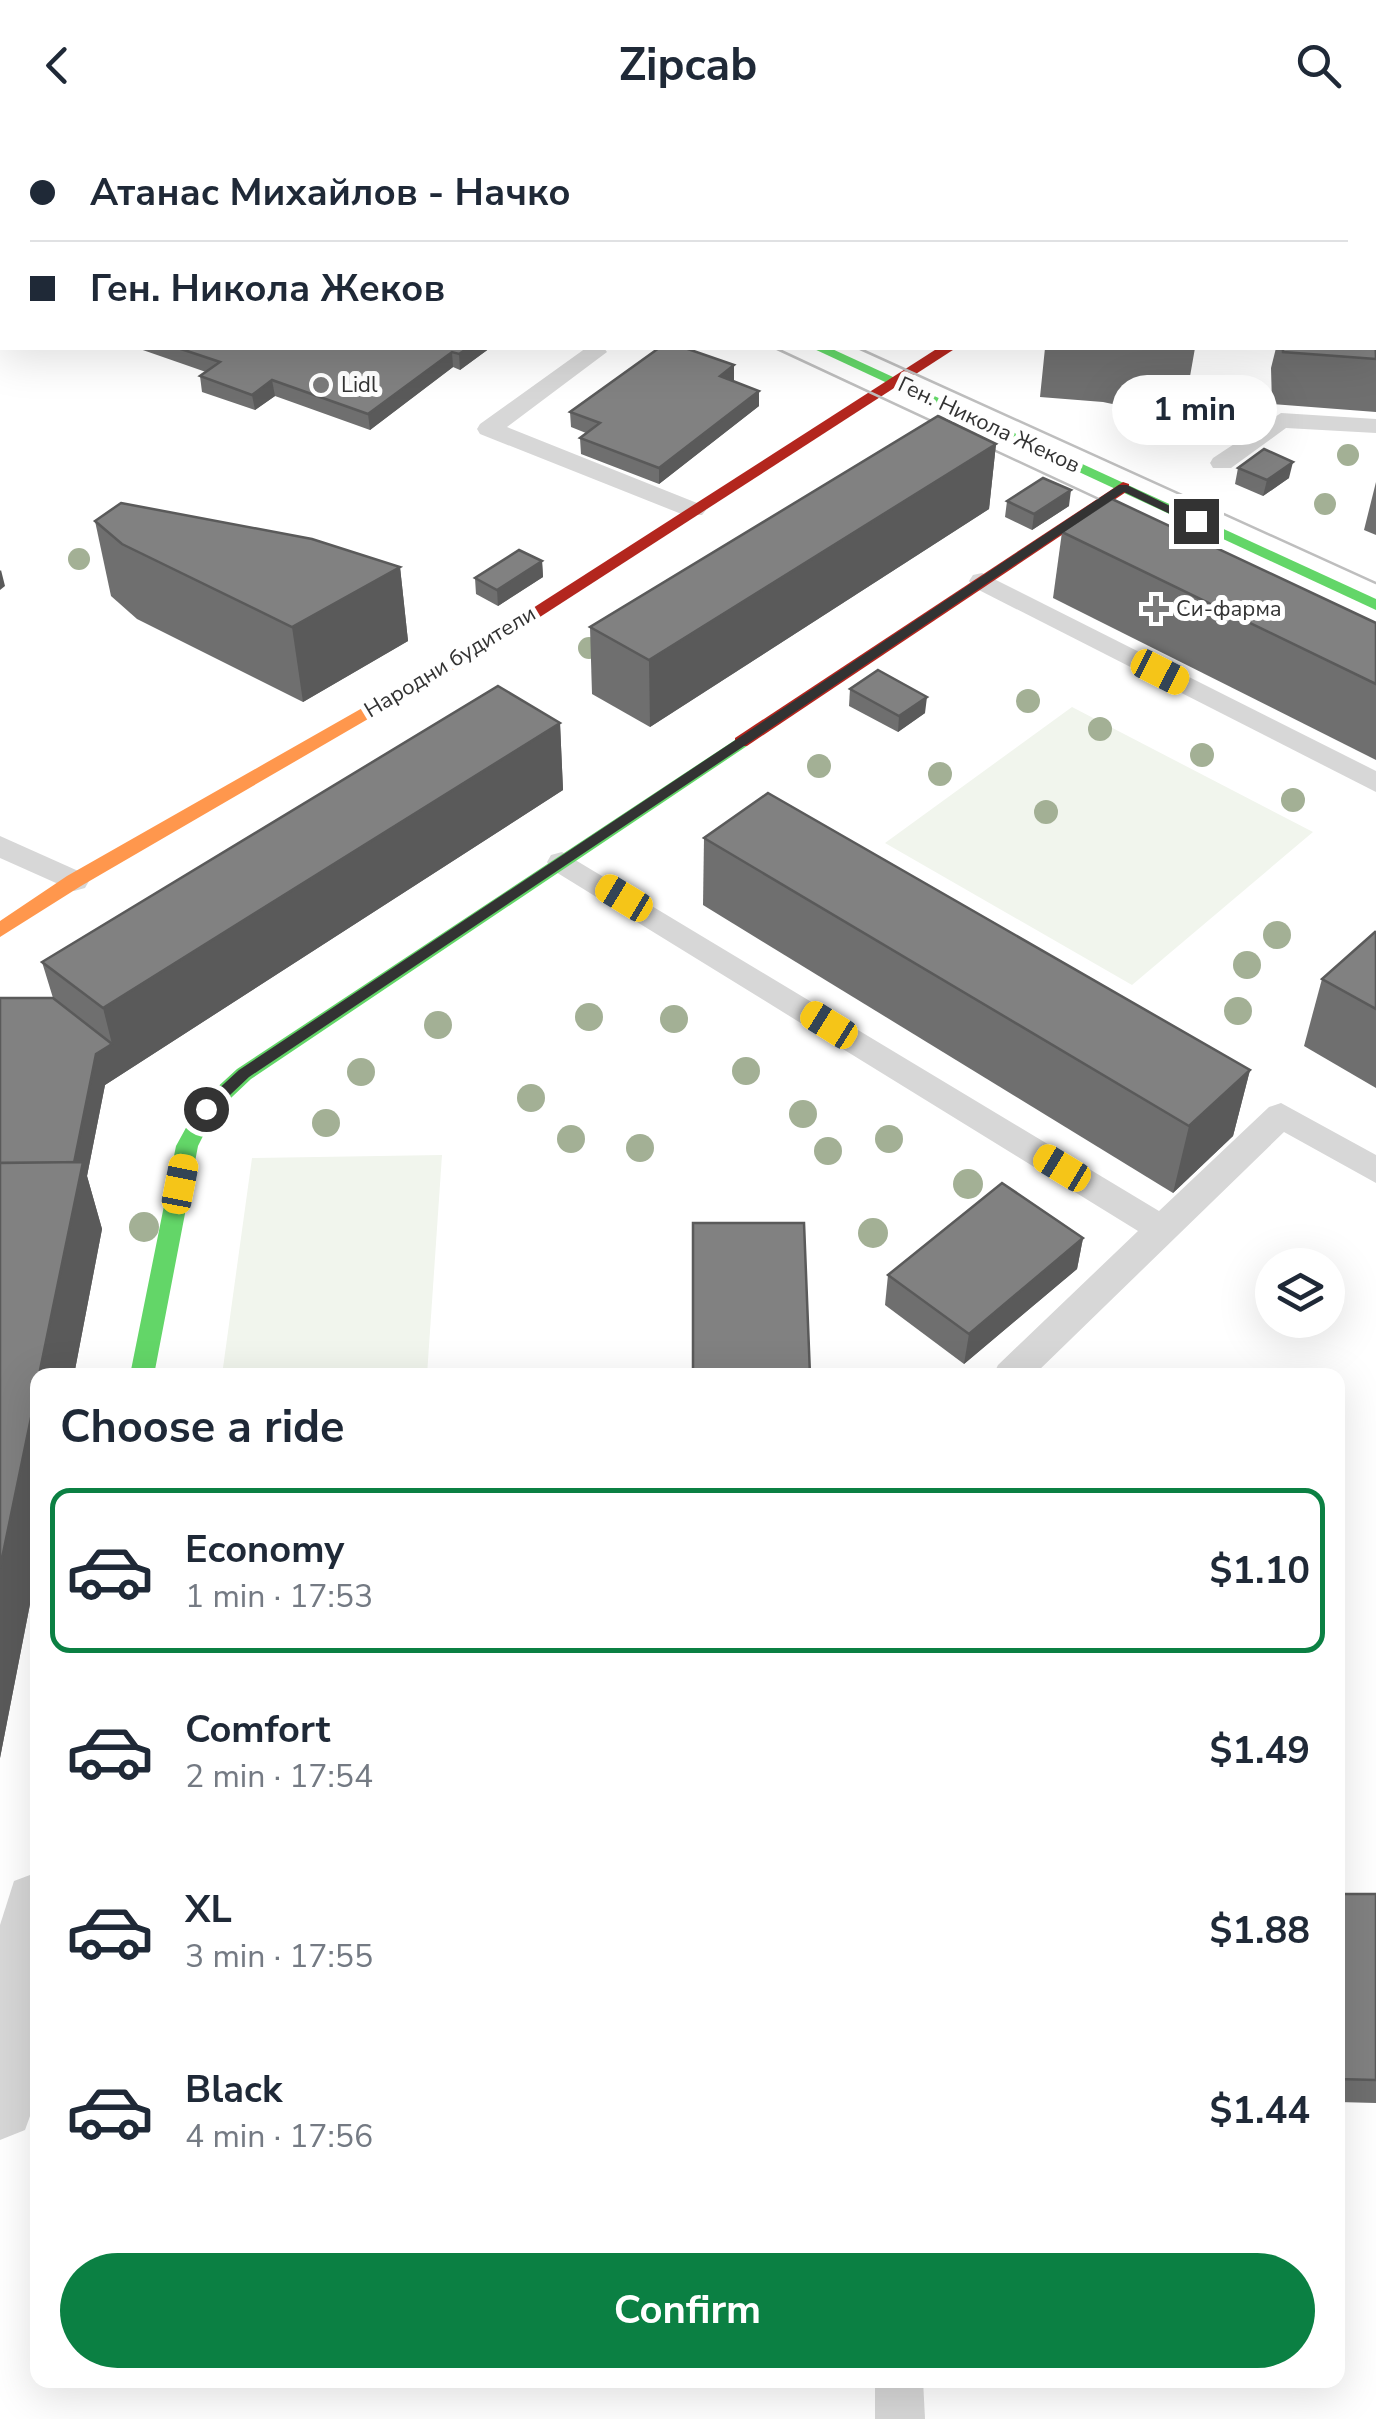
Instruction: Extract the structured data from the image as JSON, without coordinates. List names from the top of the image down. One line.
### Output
{"streets":{"street":["Ген. Никола Жеков","Народни будители"]},"crossings":[["Ген. Никола Жеков","Народни будители"]],"places":{"other":["Lidl"],"health":["Си-фарма"]},"page":{"header":"Zipcab","banner":["Атанас Михайлов - Начко","Ген. Никола Жеков"],"bubble":"1 min","heading":"Choose a ride","list":[{"name":"Economy","note":"1 min · 17:53","value":"$1.10"},{"name":"Comfort","note":"2 min · 17:54","value":"$1.49"},{"name":"XL","note":"3 min · 17:55","value":"$1.88"},{"name":"Black","note":"4 min · 17:56","value":"$1.44"}],"buttons":"Confirm"}}
